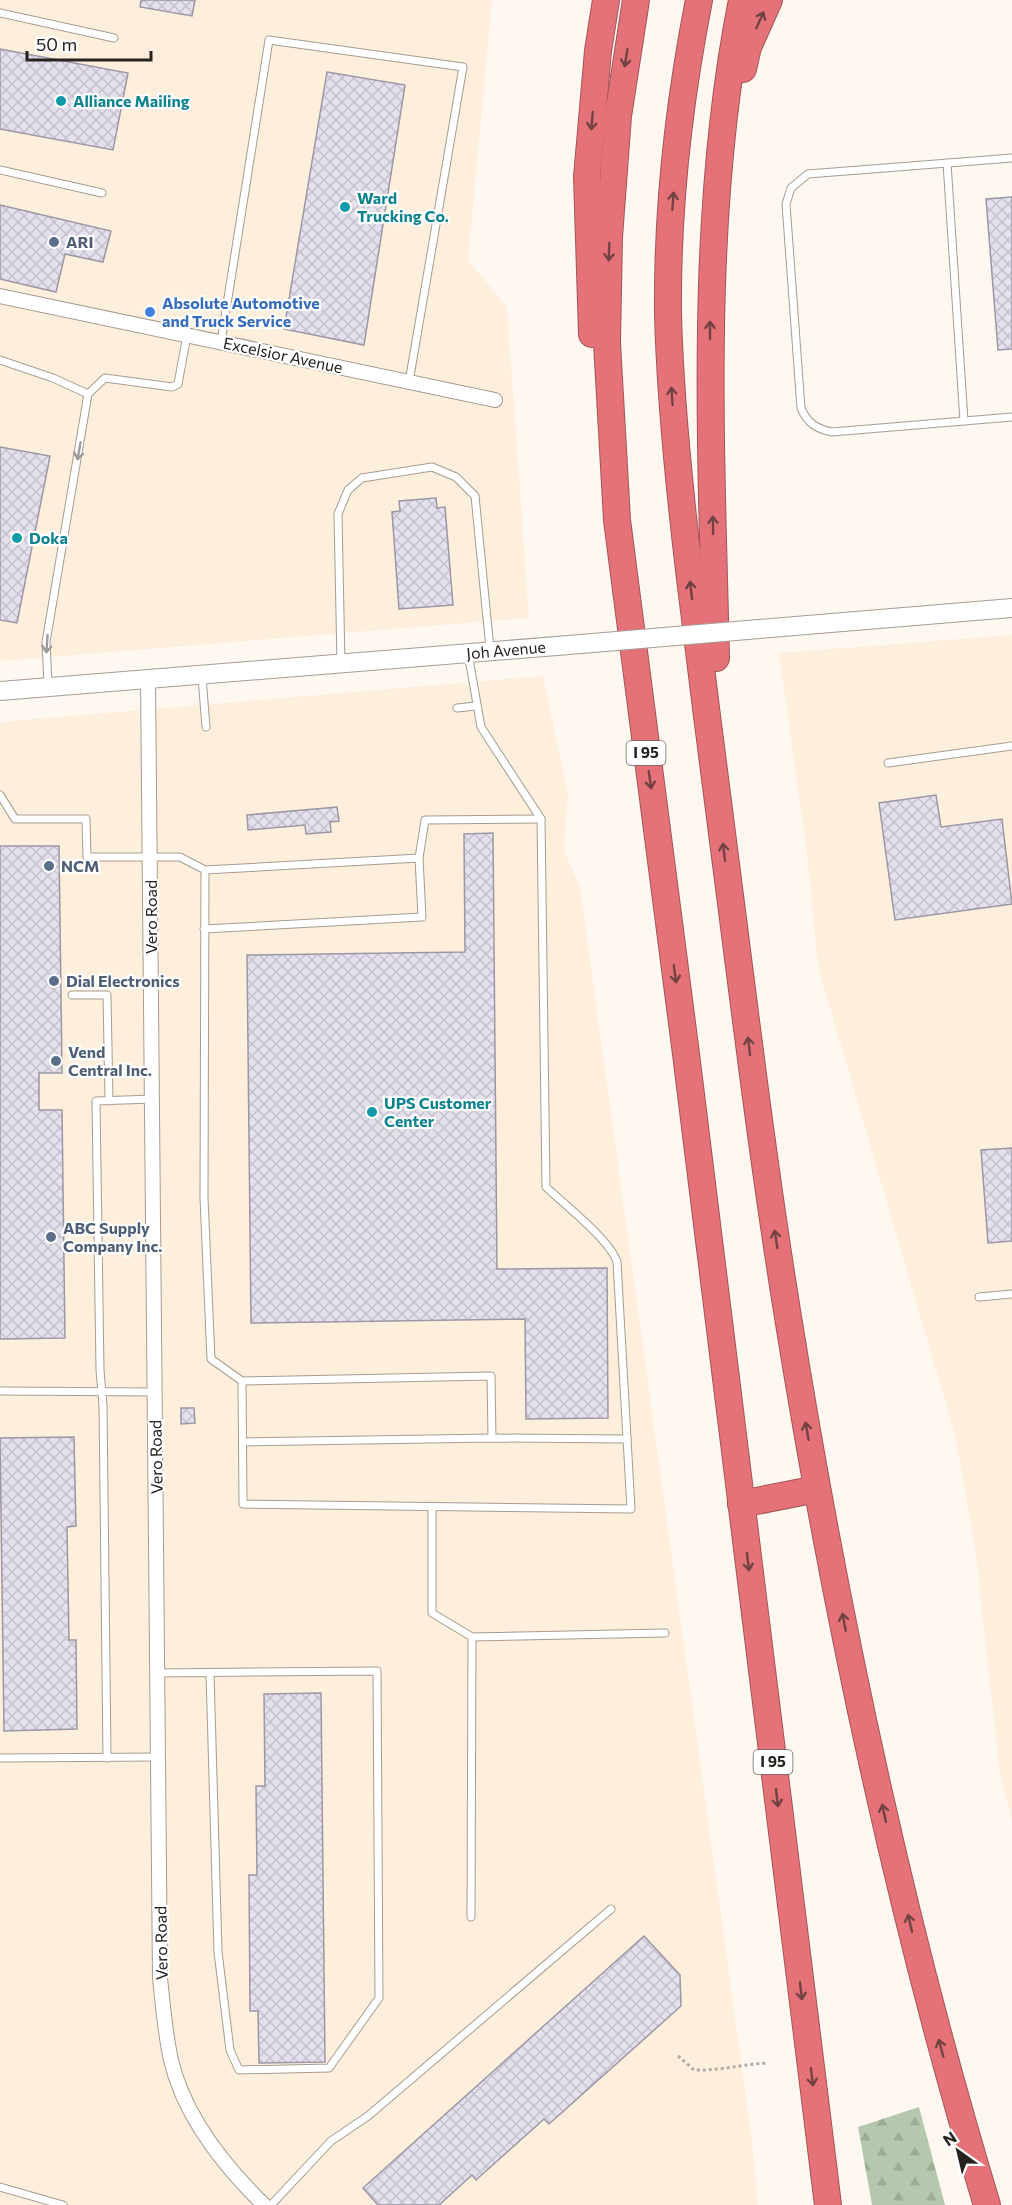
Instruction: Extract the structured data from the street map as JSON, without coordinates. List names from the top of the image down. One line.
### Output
{"streets":{"highway":["I 95"],"street":["Excelsior Avenue","Joh Avenue","Vero Road"]},"crossings":[["Joh Avenue","Vero Road"]],"places":["Alliance Mailing","Ward Trucking Co.","ARI","Absolute Automotive and Truck Service","Doka","NCM","Dial Electronics","Vend Central Inc.","UPS Customer Center","ABC Supply Company Inc."],"scale_bar":"50 m","north":"top left"}
